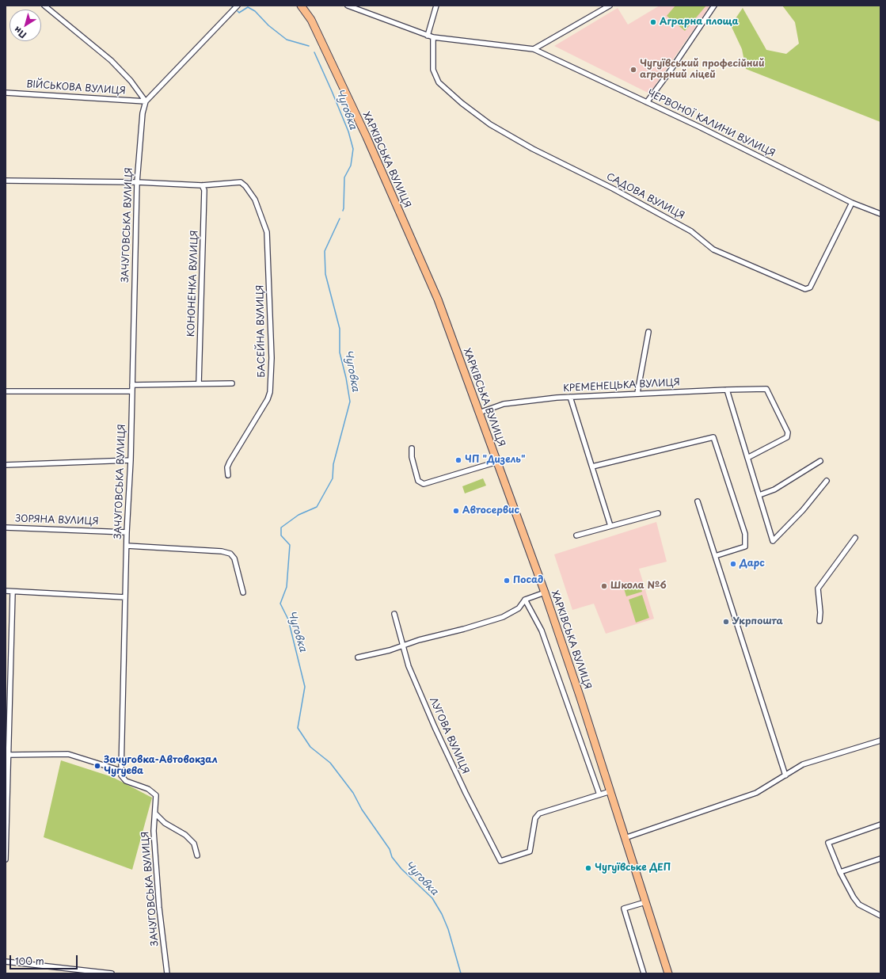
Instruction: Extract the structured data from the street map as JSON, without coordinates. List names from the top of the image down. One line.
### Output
{"streets":{"highway":["ХАРКІВСЬКА ВУЛИЦЯ"],"street":["ВІЙСЬКОВА ВУЛИЦЯ","ЧЕРВОНОЇ КАЛИНИ ВУЛИЦЯ","САДОВА ВУЛИЦЯ","ЗАЧУГОВСЬКА ВУЛИЦЯ","КОНОНЕНКА ВУЛИЦЯ","БАСЕЙНА ВУЛИЦЯ","КРЕМЕНЕЦЬКА ВУЛИЦЯ","ЗОРЯНА ВУЛИЦЯ","ЛУГОВА ВУЛИЦЯ"]},"crossings":[["ВІЙСЬКОВА ВУЛИЦЯ","ЗАЧУГОВСЬКА ВУЛИЦЯ"],["ЧЕРВОНОЇ КАЛИНИ ВУЛИЦЯ","САДОВА ВУЛИЦЯ"],["ХАРКІВСЬКА ВУЛИЦЯ","КРЕМЕНЕЦЬКА ВУЛИЦЯ"],["ЗАЧУГОВСЬКА ВУЛИЦЯ","ЗОРЯНА ВУЛИЦЯ"],["КОНОНЕНКА ВУЛИЦЯ","БАСЕЙНА ВУЛИЦЯ"]],"water":["Чуговка"],"places":["Аграрна площа","Чугуївський професійний аграрний ліцей","ЧП \"Дизель\"","Автосервис","Дарс","Посад","Школа №6","Укрпошта","Зачуговка-Автовокзал Чугуева","Чугуївське ДЕП"],"scale_bar":"100 m","north":"bottom left"}
